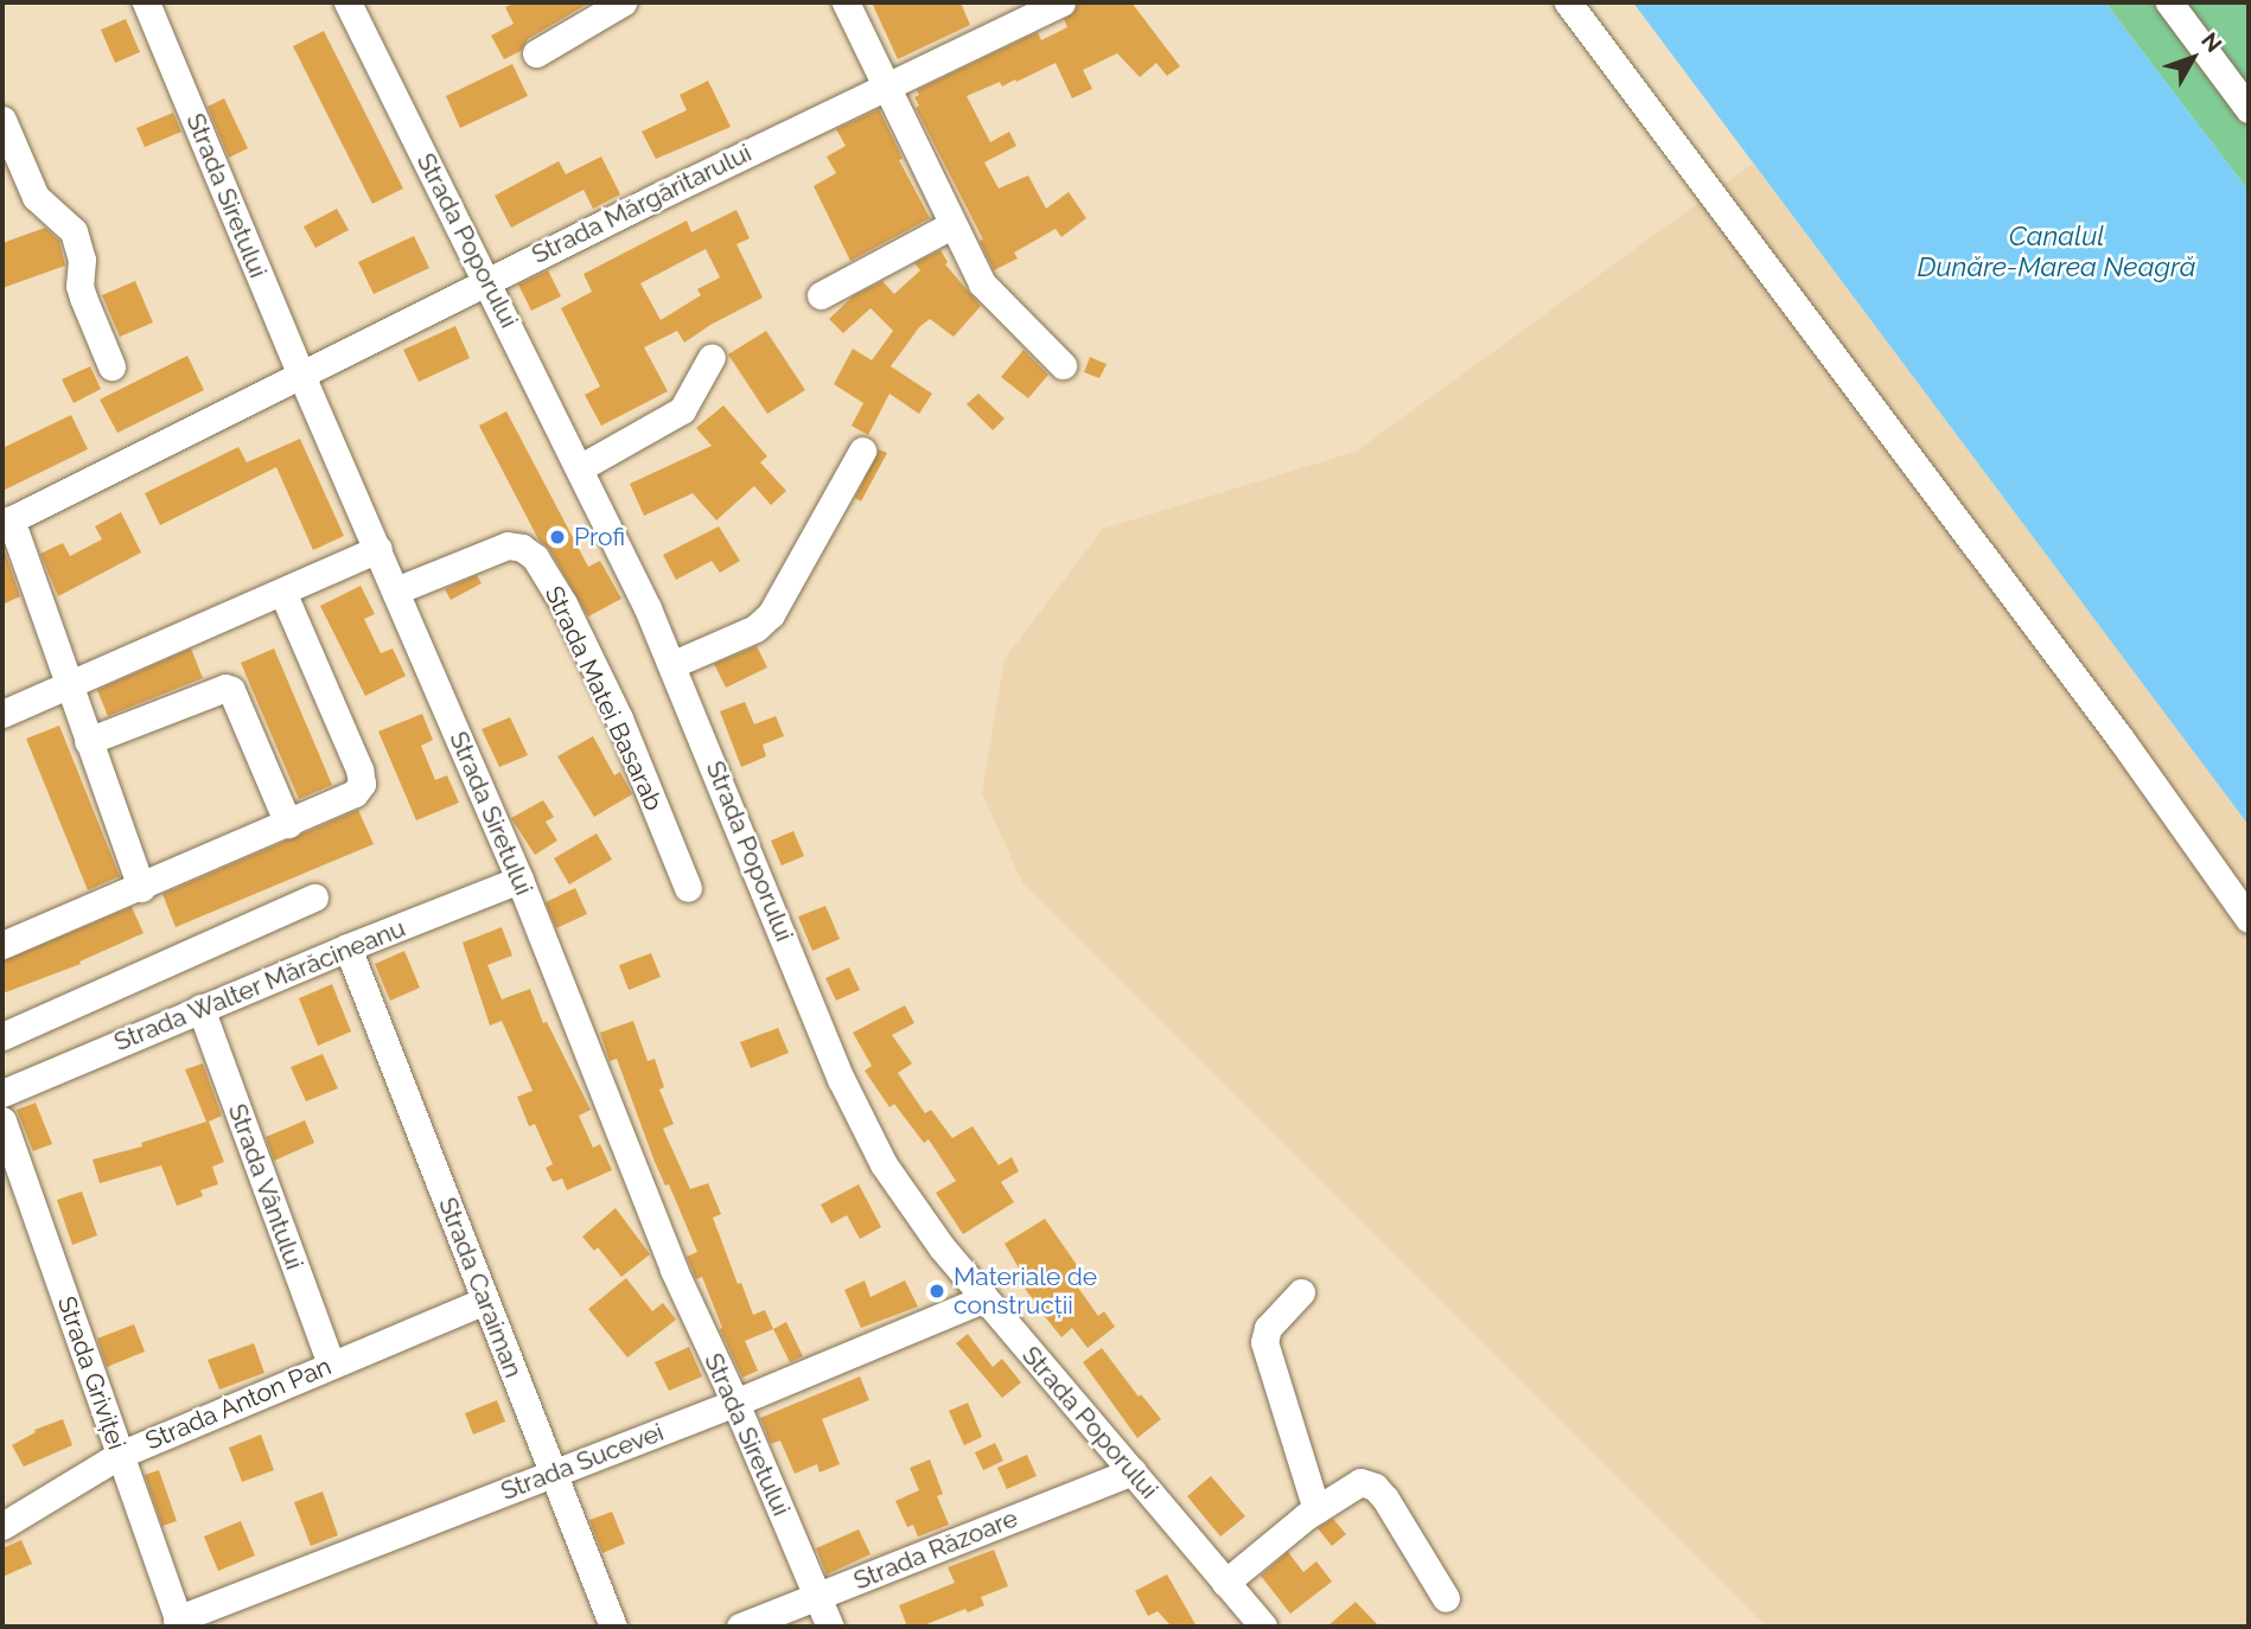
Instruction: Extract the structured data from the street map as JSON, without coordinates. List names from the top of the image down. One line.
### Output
{"streets":{"street":["Strada Siretului","Strada Mărgăritarului","Strada Poporului","Strada Matei Basarab","Strada Walter Mărăcineanu","Strada Vântului","Strada Caraiman","Strada Griviței","Strada Anton Pan","Strada Sucevei","Strada Răzoare"]},"crossings":[["Strada Siretului","Strada Mărgăritarului"],["Strada Siretului","Strada Matei Basarab"],["Strada Siretului","Strada Walter Mărăcineanu"],["Strada Siretului","Strada Sucevei"],["Strada Siretului","Strada Răzoare"],["Strada Mărgăritarului","Strada Poporului"],["Strada Poporului","Strada Sucevei"],["Strada Poporului","Strada Răzoare"],["Strada Walter Mărăcineanu","Strada Vântului"],["Strada Walter Mărăcineanu","Strada Caraiman"],["Strada Vântului","Strada Anton Pan"],["Strada Caraiman","Strada Anton Pan"],["Strada Caraiman","Strada Sucevei"],["Strada Griviței","Strada Anton Pan"],["Strada Griviței","Strada Sucevei"]],"water":["Canalul Dunăre-Marea Neagră"],"places":["Profi","Materiale de construcții"],"north":"top right"}
